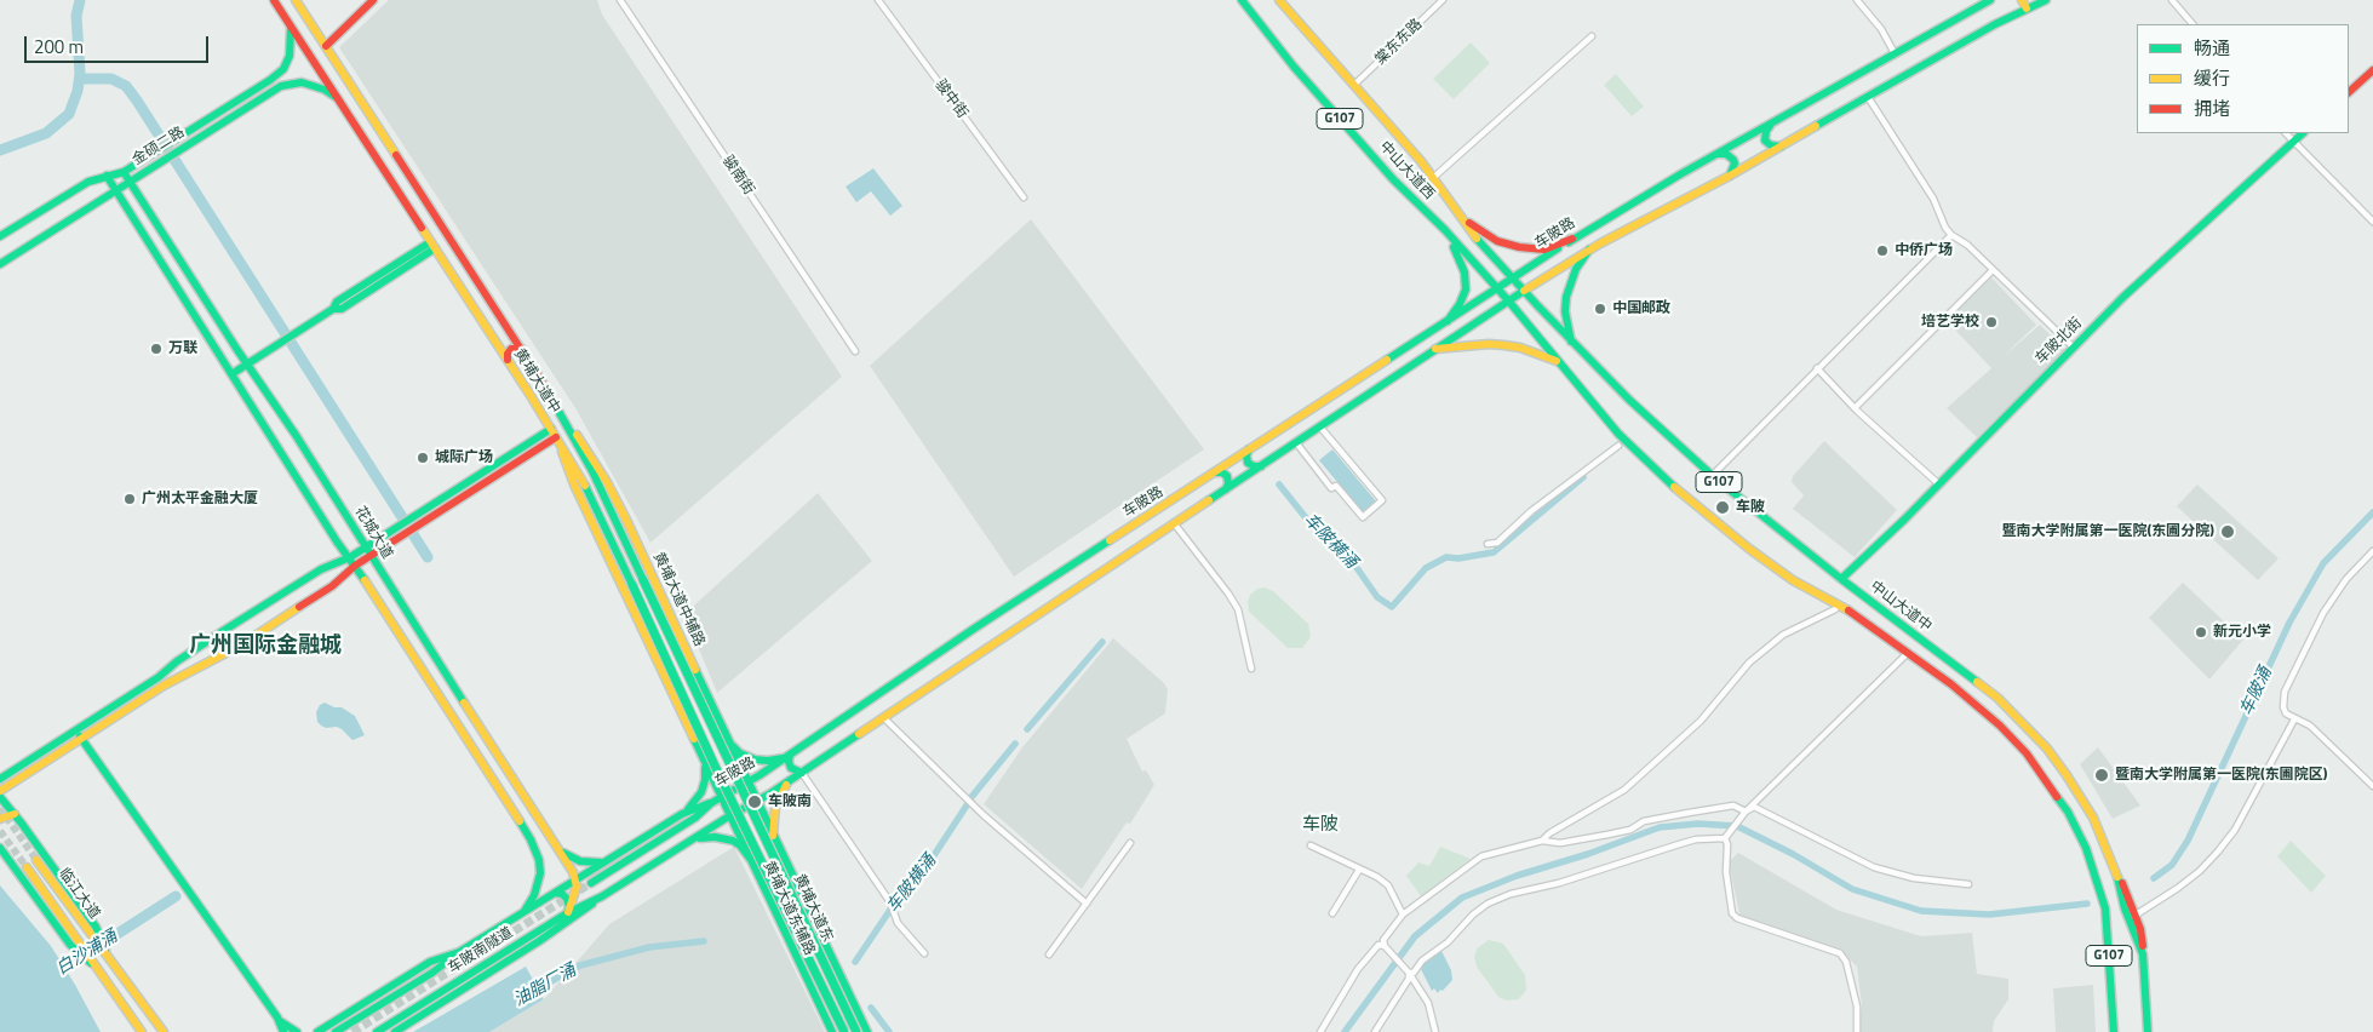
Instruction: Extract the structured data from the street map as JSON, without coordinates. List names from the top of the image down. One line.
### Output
{"streets":{"main road":["G107","金硕二路","中山大道西","车陂路","车陂北街","黄埔大道中","花城大道","黄埔大道中辅路","中山大道中","临江大道","黄埔大道东辅路","黄埔大道东","车陂南隧道"],"street":["棠东东路","骏中街","骏南街"]},"crossings":[["棠东东路","中山大道西"],["G107","中山大道西"],["G107","车陂路"],["金硕二路","黄埔大道中"],["金硕二路","花城大道"],["中山大道西","车陂路"],["中山大道西","中山大道中"],["车陂路","花城大道"],["车陂路","黄埔大道中辅路"],["车陂路","中山大道中"],["车陂路","黄埔大道东辅路"],["车陂路","车陂南隧道"],["车陂北街","中山大道中"],["黄埔大道中","黄埔大道中辅路"],["黄埔大道中","黄埔大道东"],["黄埔大道中辅路","黄埔大道东辅路"]],"districts":["广州国际金融城","车陂"],"water":["车陂横涌","车陂涌","白沙浦涌","油脂厂涌"],"places":["中侨广场","中国邮政","培艺学校","万联","城际广场","广州太平金融大厦","车陂","暨南大学附属第一医院(东圃分院)","新元小学","暨南大学附属第一医院(东圃院区)","车陂南"],"legend":["畅通","缓行","拥堵"],"scale_bar":"200 m"}
